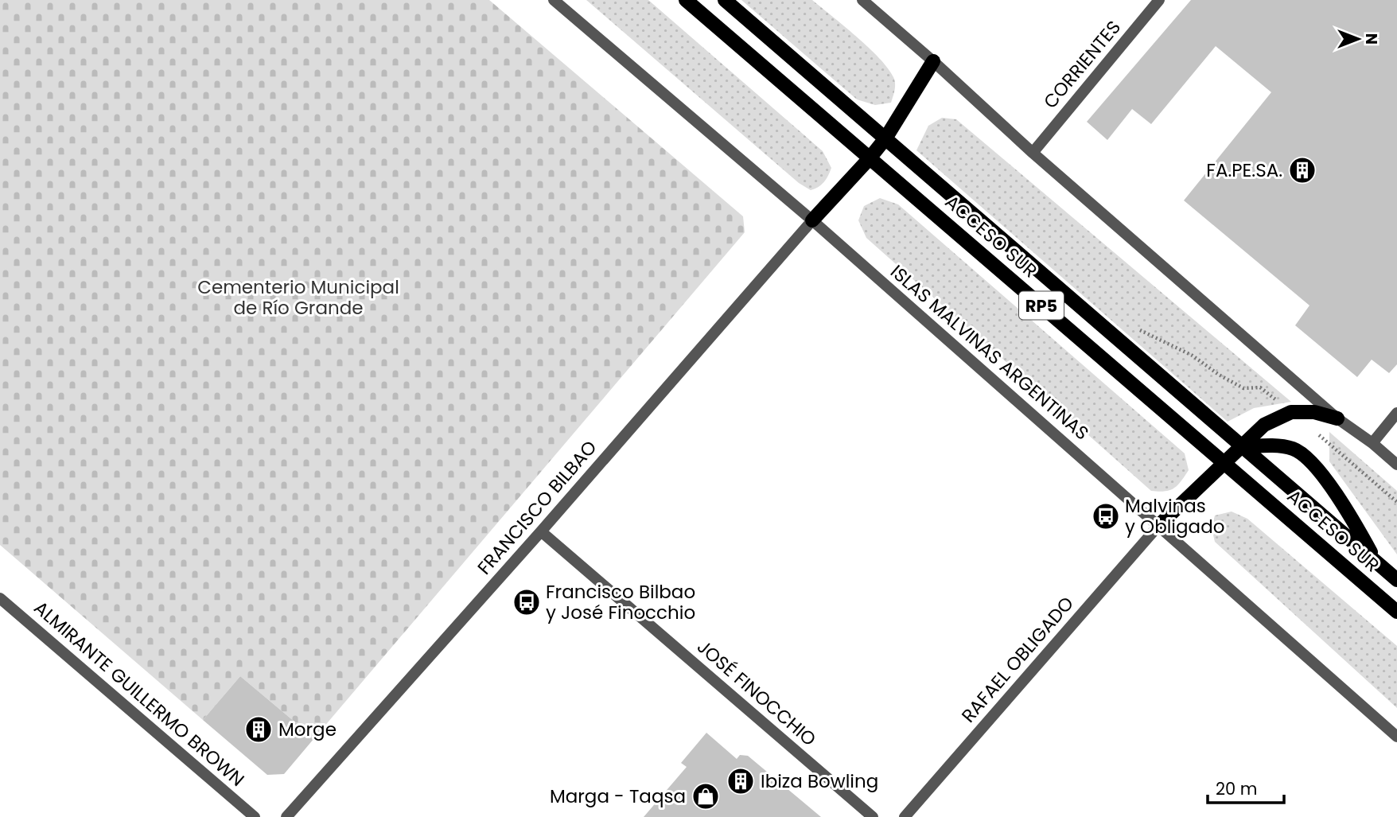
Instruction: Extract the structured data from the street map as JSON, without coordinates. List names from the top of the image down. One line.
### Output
{"streets":{"main road":["ACCESO SUR","RP5"],"street":["CORRIENTES","ISLAS MALVINAS ARGENTINAS","FRANCISCO BILBAO","RAFAEL OBLIGADO","JOSÉ FINOCCHIO","ALMIRANTE GUILLERMO BROWN"]},"crossings":[["ISLAS MALVINAS ARGENTINAS","FRANCISCO BILBAO"],["ISLAS MALVINAS ARGENTINAS","RAFAEL OBLIGADO"],["FRANCISCO BILBAO","JOSÉ FINOCCHIO"]],"parks":["Cementerio Municipal de Río Grande"],"places":{"building":["FA.PE.SA.","Morge","Ibiza Bowling"],"bus stop":["Malvinas y Obligado","Francisco Bilbao y José Finocchio"],"shop":["Marga - Taqsa"]},"scale_bar":"20 m","north":"right"}
